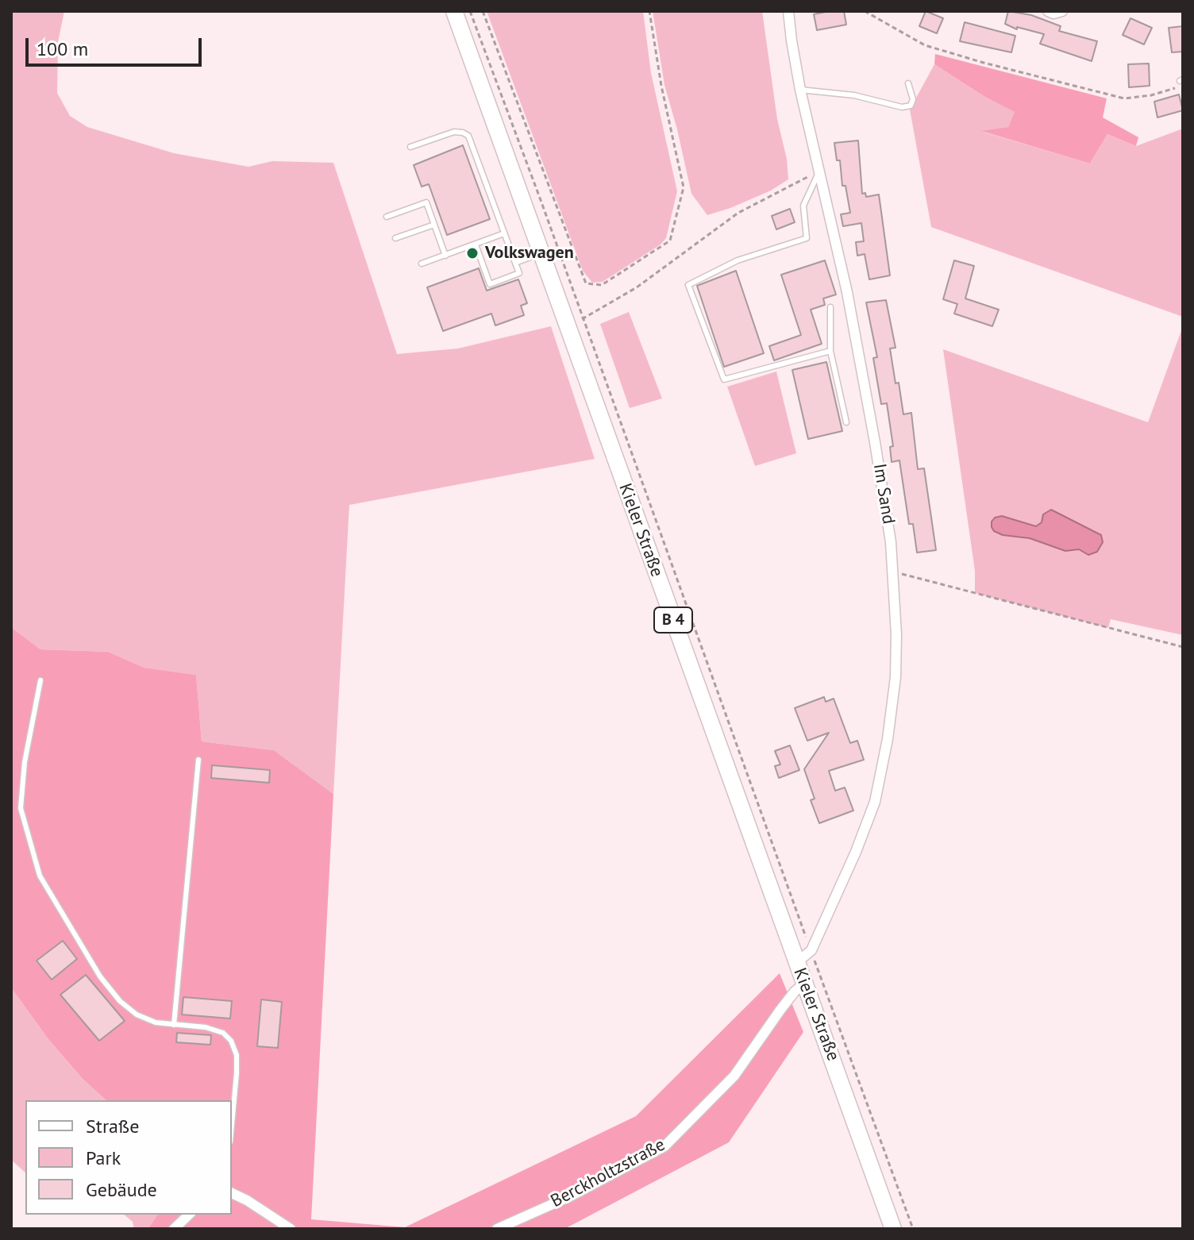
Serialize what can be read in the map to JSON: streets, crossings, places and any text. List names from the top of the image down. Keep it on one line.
{"streets":{"main road":["Kieler Straße","B 4"],"street":["Im Sand","Berckholtzstraße"]},"crossings":[["Im Sand","Kieler Straße"],["Kieler Straße","Berckholtzstraße"]],"places":["Volkswagen"],"legend":["Straße","Park","Gebäude"],"scale_bar":"100 m"}
